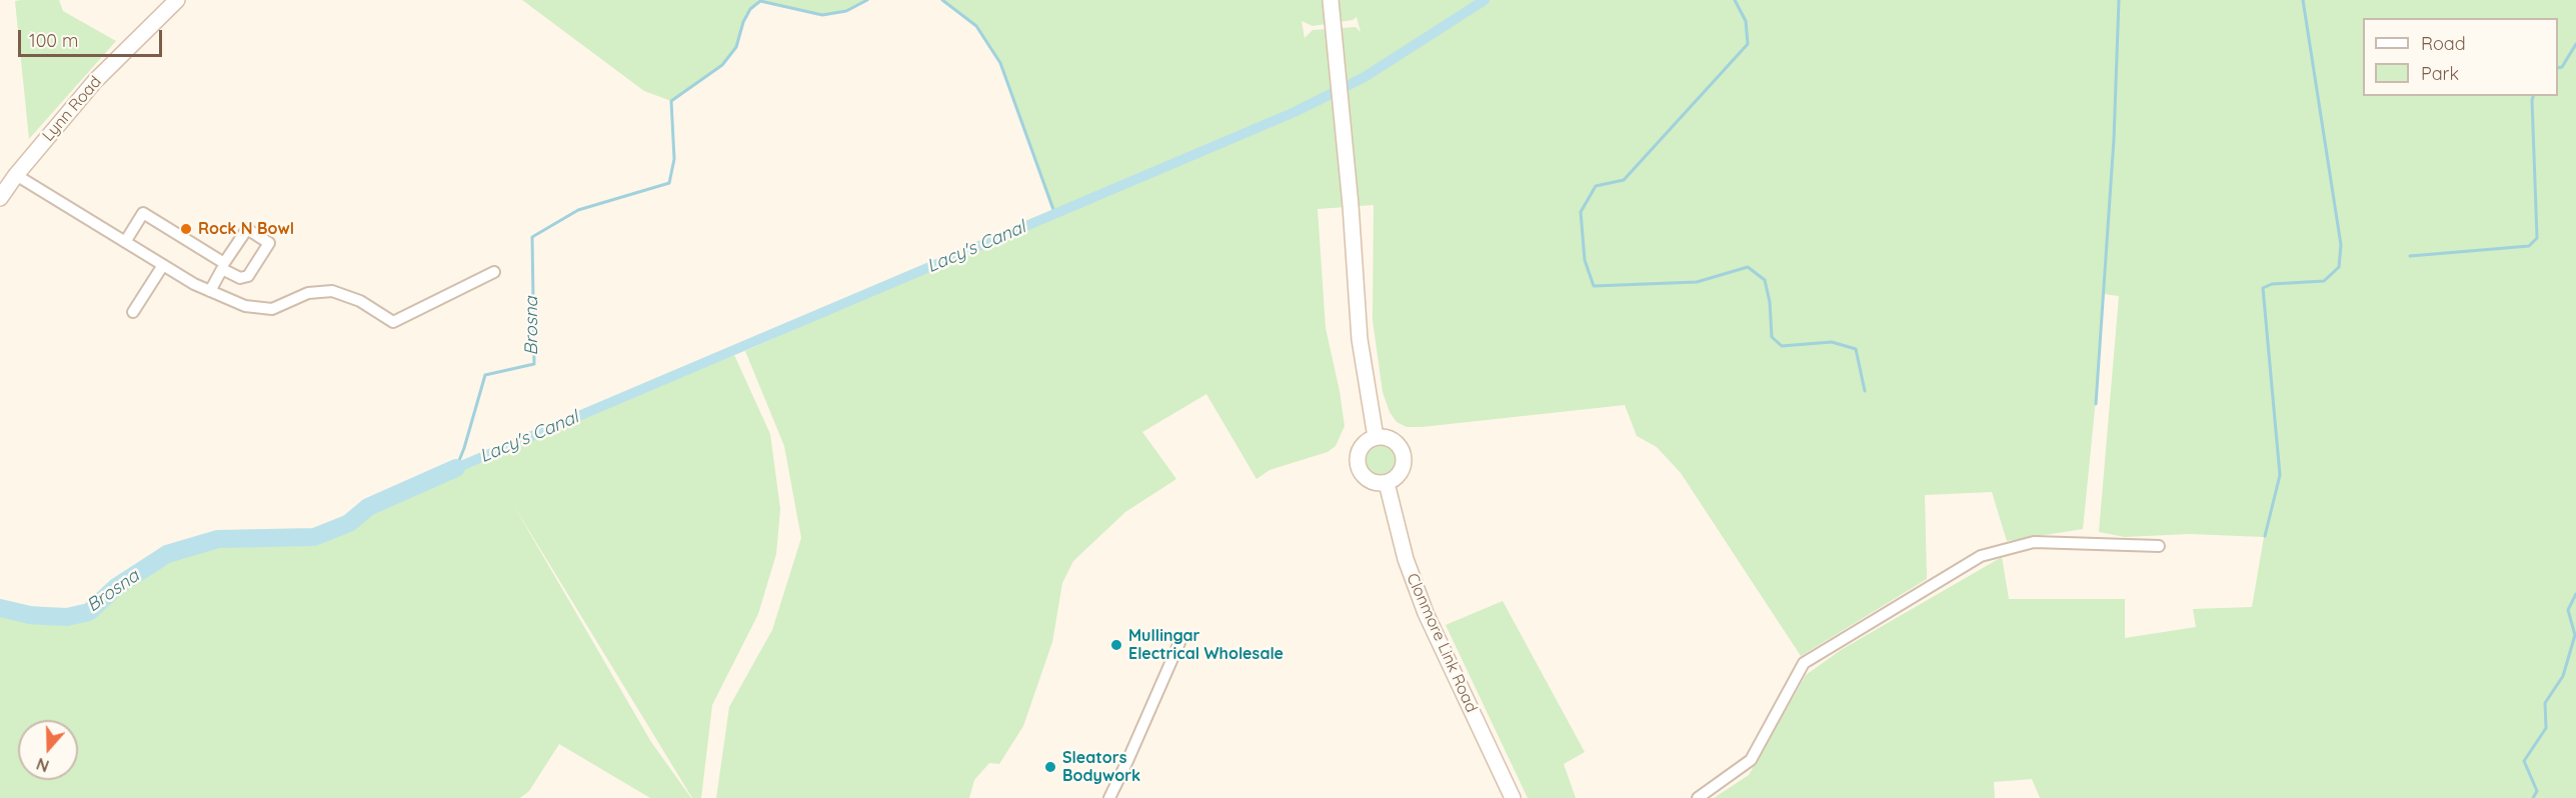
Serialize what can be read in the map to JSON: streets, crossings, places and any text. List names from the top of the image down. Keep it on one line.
{"streets":{"main road":["Lynn Road","Clonmore Link Road"]},"water":["Lacy's Canal","Brosna"],"places":["Rock N Bowl","Mullingar Electrical Wholesale","Sleators Bodywork"],"legend":["Road","Park"],"scale_bar":"100 m","north":"bottom"}
